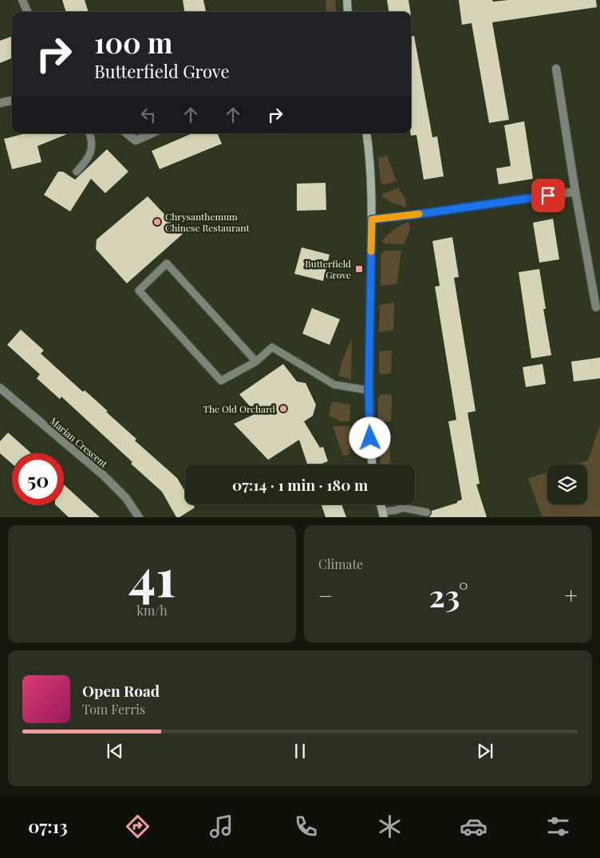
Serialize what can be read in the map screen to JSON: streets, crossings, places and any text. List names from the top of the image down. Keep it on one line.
{"streets":{"street":["Marian Crescent"]},"places":{"other":["Chrysanthemum Chinese Restaurant","The Old Orchard"],"transit":["Butterfield Grove"]},"page":{"turn":["100 m","Butterfield Grove"],"limit":"50","trip":"07:14 · 1 min · 180 m","tile":[["41","km/h"],"Climate"],"heat":["−","23°","+"],"song":["Open Road","Tom Ferris"],"tabs":"07:13"}}
